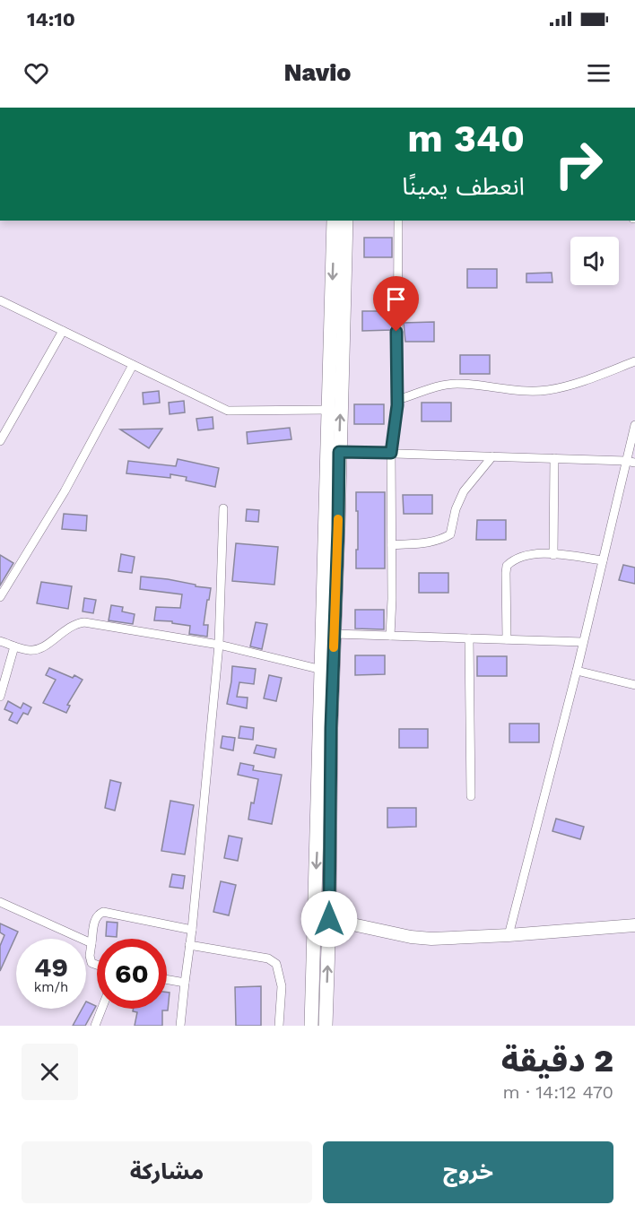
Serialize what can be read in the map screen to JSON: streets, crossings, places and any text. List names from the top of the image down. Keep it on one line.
{"page":{"status":"14:10","header":"Navio","turn":["340 m","انعطف يمينًا"],"speed":"49 km/h","limit":"60","heading":["2 دقيقة","470 m · 14:12"],"buttons":["خروج","مشاركة"]}}
